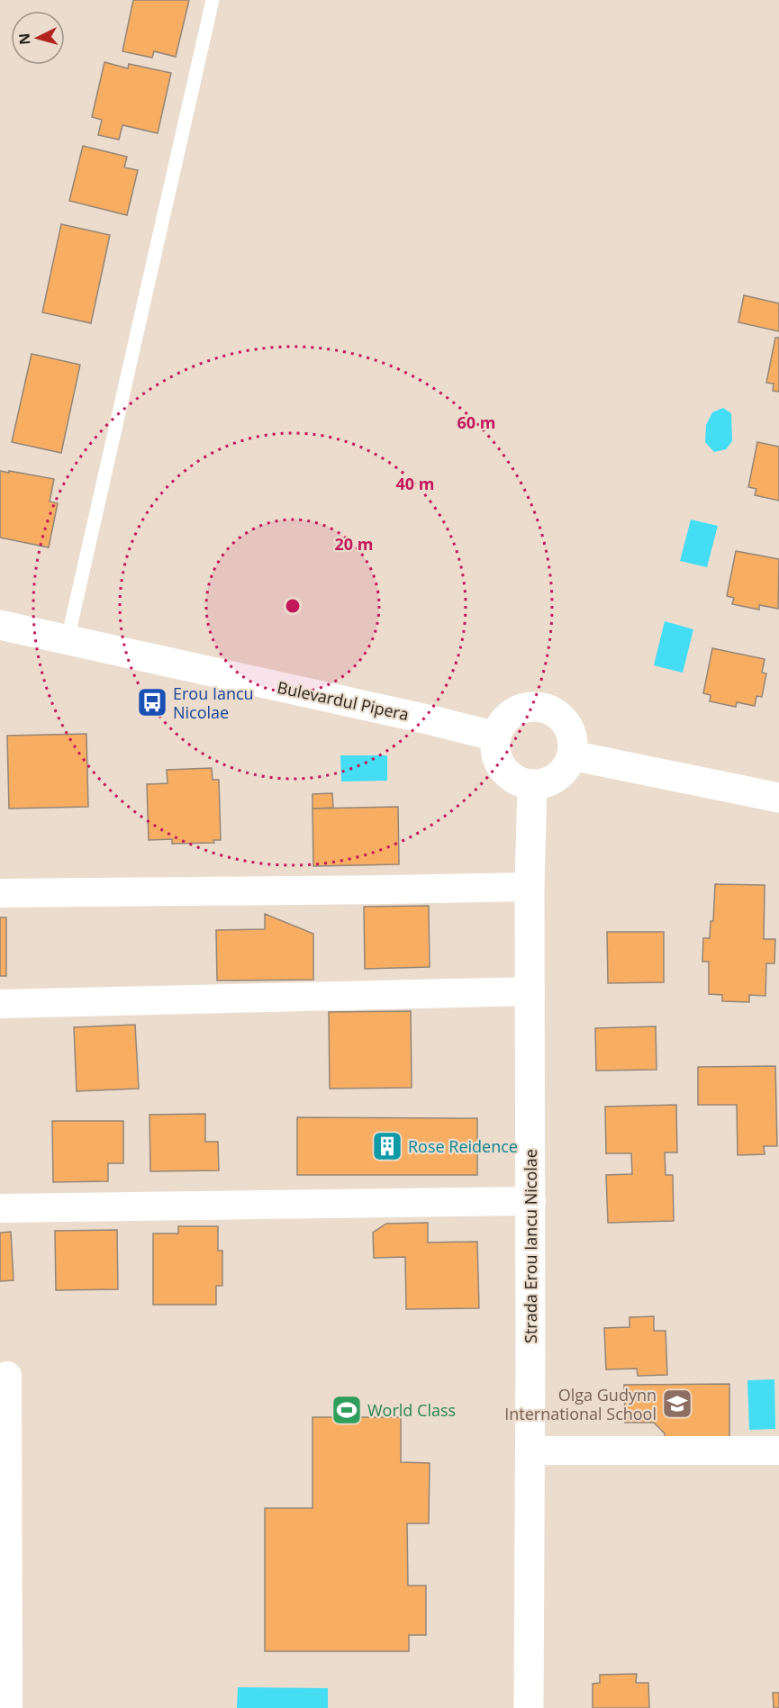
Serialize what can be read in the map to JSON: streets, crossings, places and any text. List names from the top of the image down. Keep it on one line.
{"streets":{"main road":["Bulevardul Pipera","Strada Erou Iancu Nicolae"]},"crossings":[["Bulevardul Pipera","Strada Erou Iancu Nicolae"]],"places":{"bus stop":["Erou Iancu Nicolae"],"building":["Rose Reidence"],"school or university":["Olga Gudynn International School"],"sports":["World Class"]},"north":"left","rings":["60 m","40 m","20 m"]}
